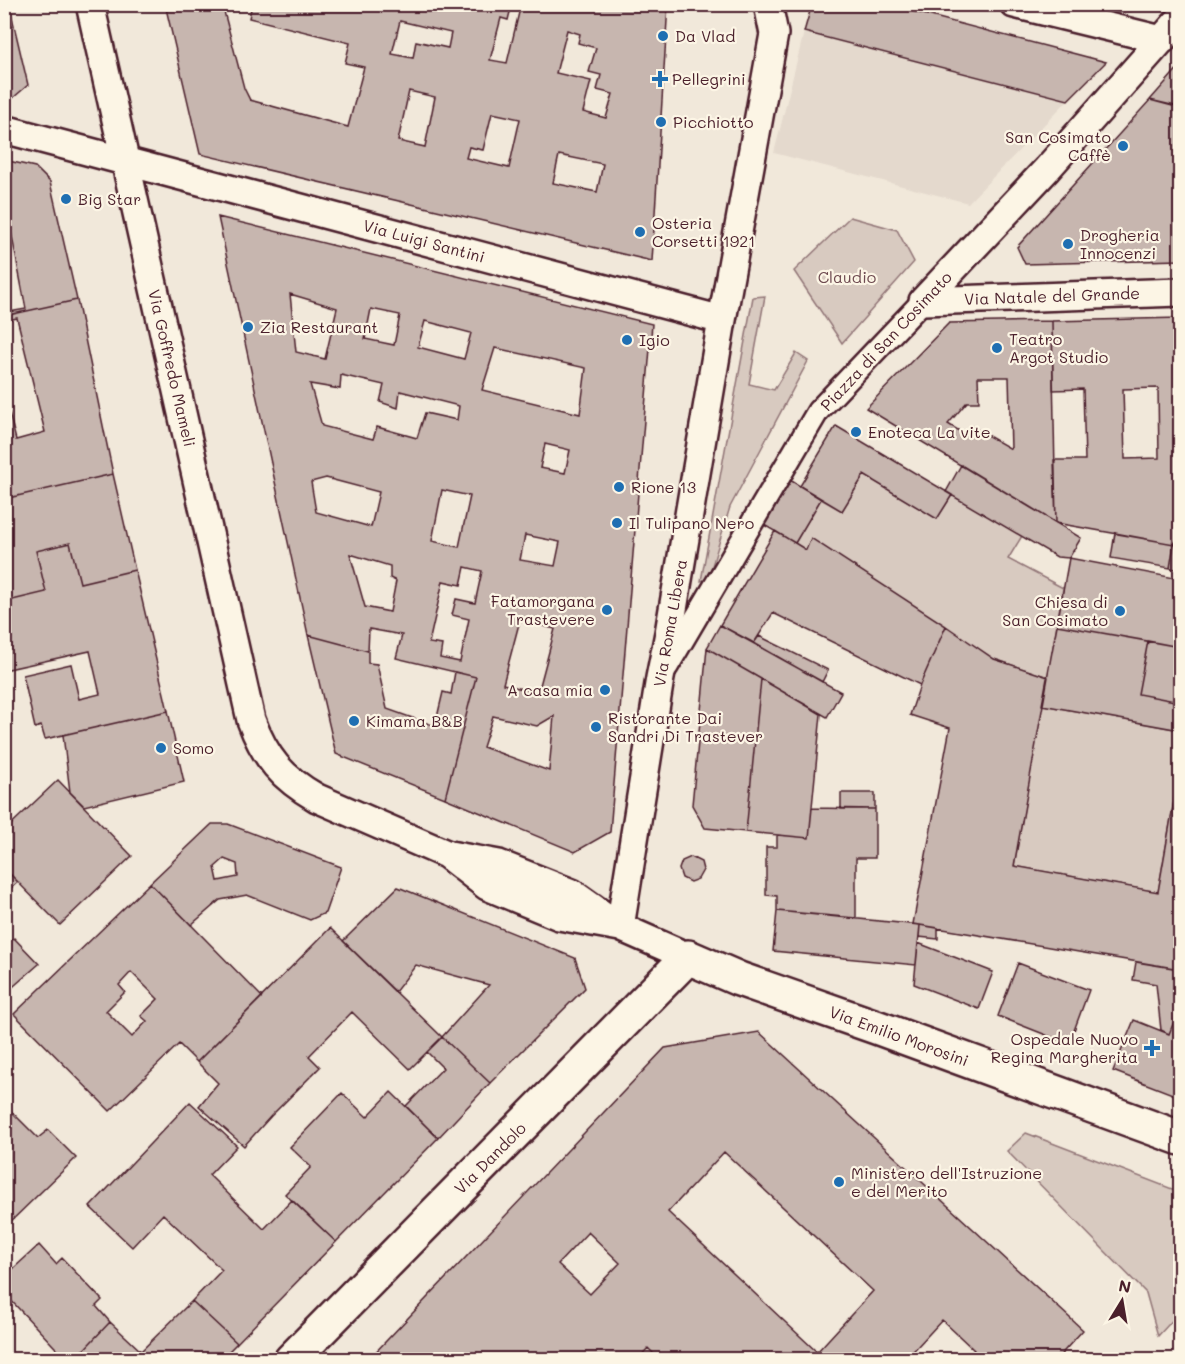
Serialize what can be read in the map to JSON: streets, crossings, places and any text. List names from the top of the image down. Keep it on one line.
{"streets":{"street":["Via Luigi Santini","Via Natale del Grande","Piazza di San Cosimato","Via Goffredo Mameli","Via Roma Libera","Via Emilio Morosini","Via Dandolo"]},"crossings":[["Via Luigi Santini","Via Goffredo Mameli"],["Via Luigi Santini","Via Roma Libera"],["Via Natale del Grande","Piazza di San Cosimato"],["Piazza di San Cosimato","Via Roma Libera"],["Via Goffredo Mameli","Via Emilio Morosini"],["Via Roma Libera","Via Emilio Morosini"],["Via Emilio Morosini","Via Dandolo"]],"parks":["Claudio"],"places":{"other":["Da Vlad","Picchiotto","San Cosimato Caffè","Big Star","Osteria Corsetti 1921","Drogheria Innocenzi","Zia Restaurant","Igio","Teatro Argot Studio","Enoteca La vite","Rione 13","Il Tulipano Nero","Fatamorgana Trastevere","Chiesa di San Cosimato","A casa mia","Kimama B&B","Ristorante Dai Sandri Di Trastever","Somo","Ministero dell'Istruzione e del Merito"],"health":["Pellegrini","Ospedale Nuovo Regina Margherita"]},"north":"top"}
